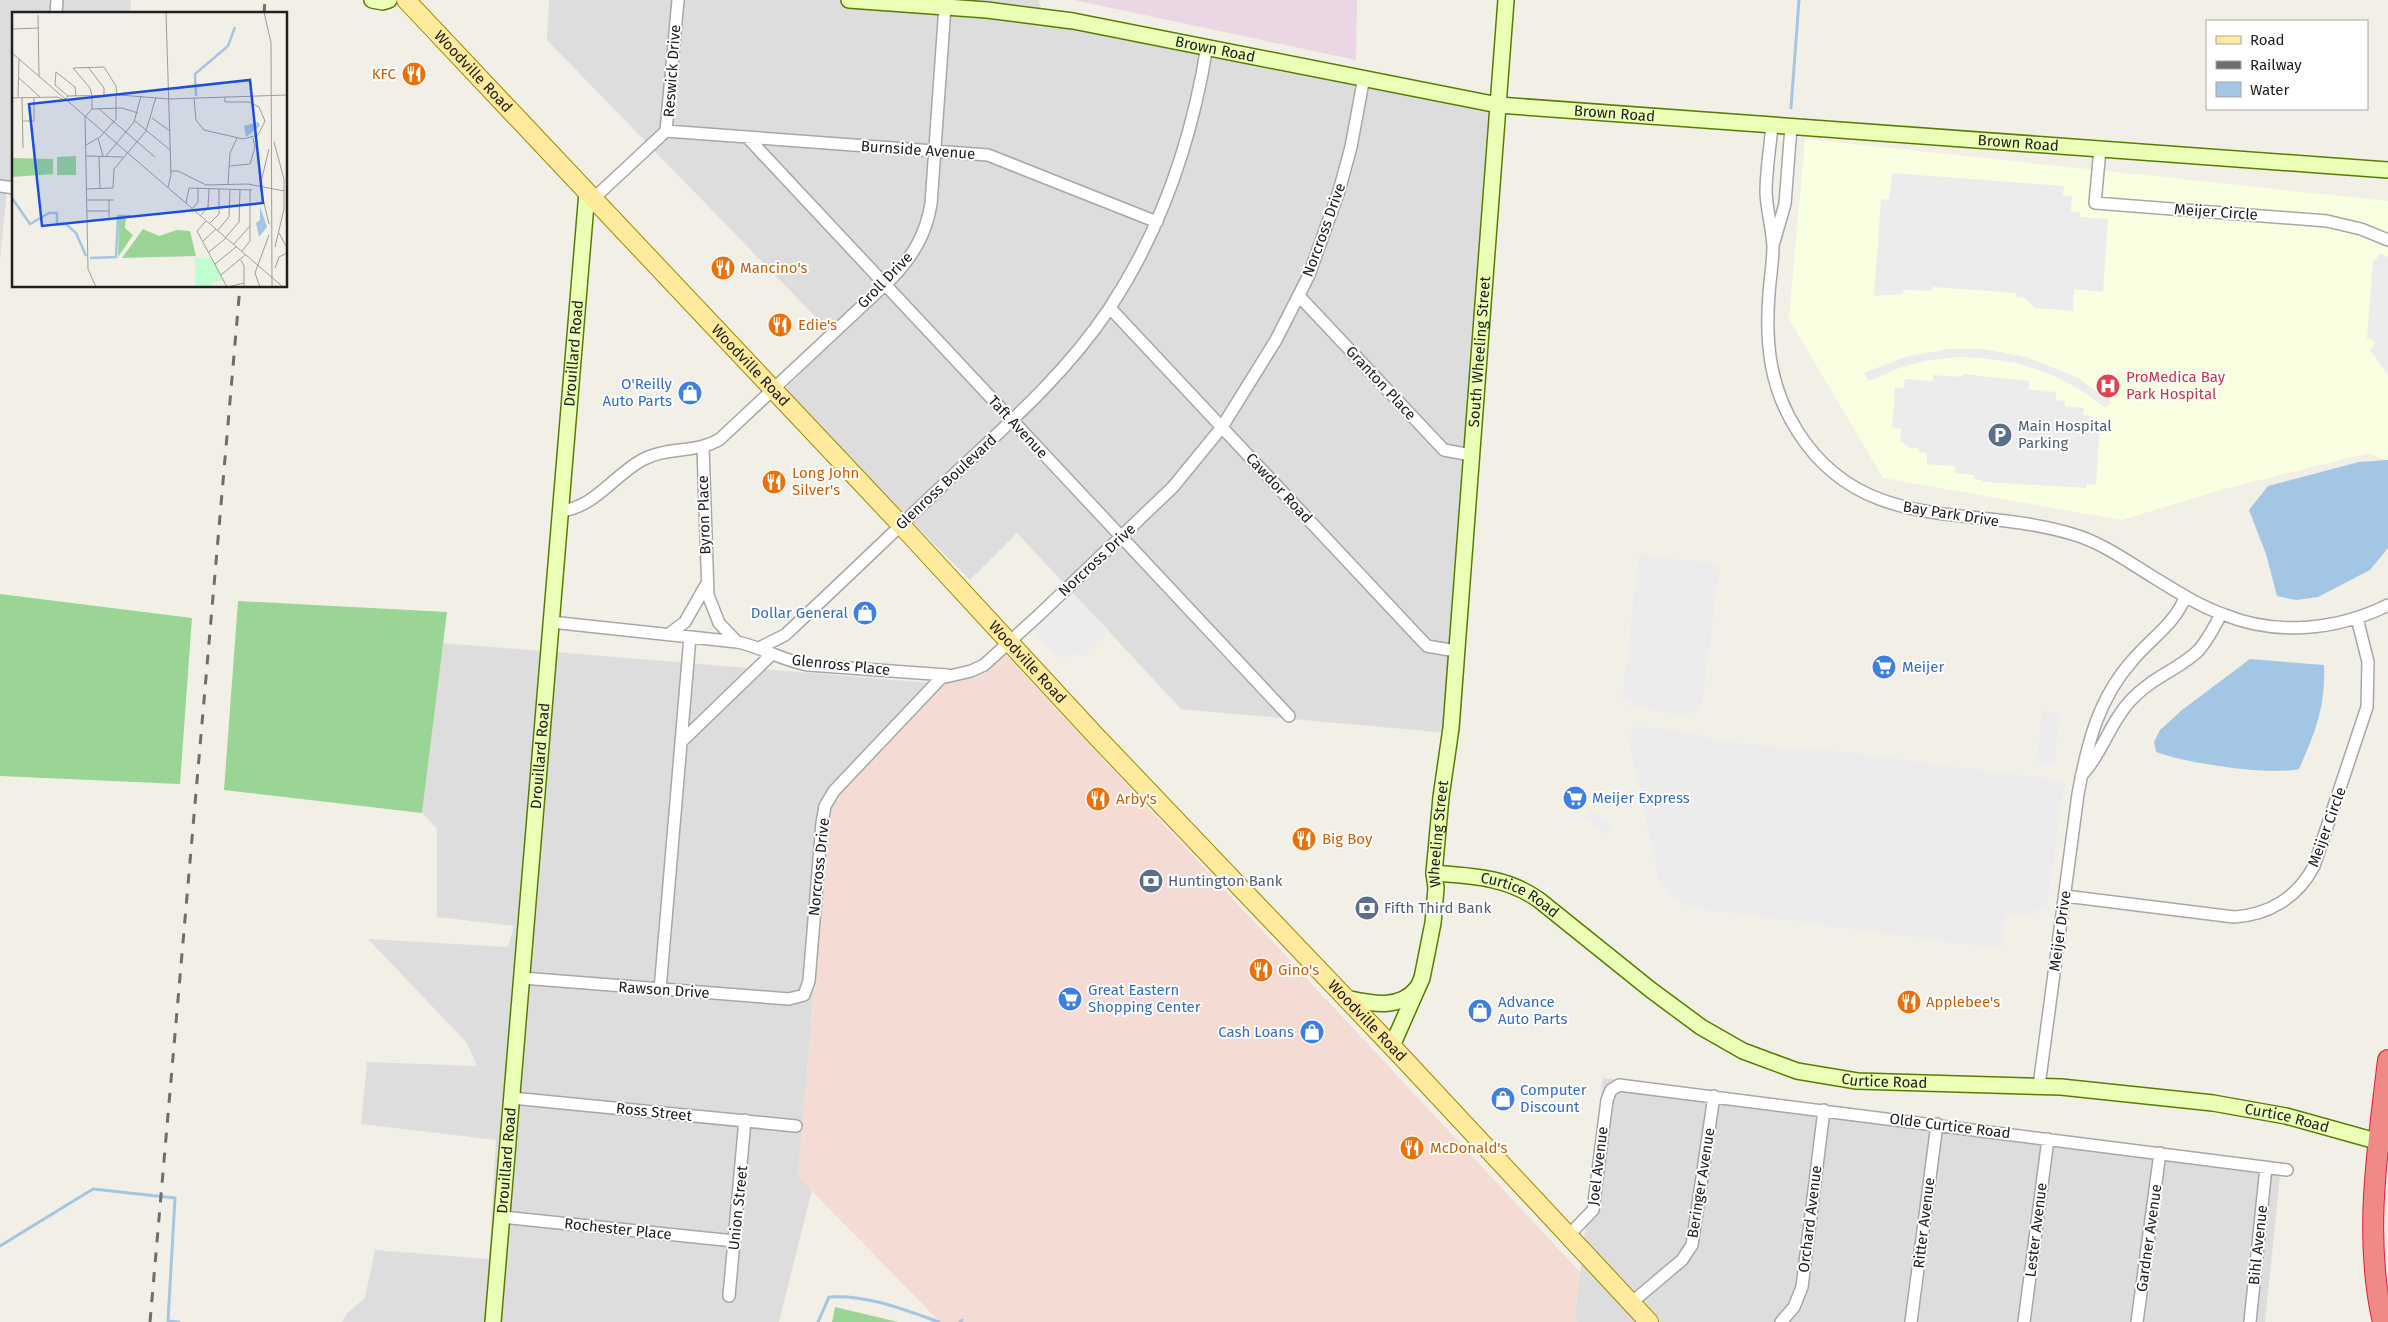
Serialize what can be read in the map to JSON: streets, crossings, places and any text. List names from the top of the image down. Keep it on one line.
{"streets":{"main road":["Woodville Road"],"street":["Brown Road","Reswick Drive","Burnside Avenue","Meijer Circle","Norcross Drive","Groll Drive","Drouillard Road","South Wheeling Street","Granton Place","Taft Avenue","Glenross Boulevard","Cawdor Road","Bay Park Drive","Byron Place","Glenross Place","Wheeling Street","Curtice Road","Meijer Drive","Rawson Drive","Ross Street","Olde Curtice Road","Joel Avenue","Beringer Avenue","Union Street","Orchard Avenue","Ritter Avenue","Rochester Place","Lester Avenue","Gardner Avenue","Bihl Avenue"]},"crossings":[["Brown Road","Meijer Circle"],["Brown Road","Norcross Drive"],["Brown Road","Groll Drive"],["Brown Road","South Wheeling Street"],["Brown Road","Glenross Boulevard"],["Brown Road","Bay Park Drive"],["Woodville Road","Reswick Drive"],["Woodville Road","Norcross Drive"],["Woodville Road","Groll Drive"],["Woodville Road","Drouillard Road"],["Woodville Road","Glenross Boulevard"],["Woodville Road","Wheeling Street"],["Woodville Road","Joel Avenue"],["Woodville Road","Beringer Avenue"],["Reswick Drive","Burnside Avenue"],["Reswick Drive","Drouillard Road"],["Burnside Avenue","Groll Drive"],["Burnside Avenue","Taft Avenue"],["Burnside Avenue","Glenross Boulevard"],["Meijer Circle","Bay Park Drive"],["Meijer Circle","Meijer Drive"],["Norcross Drive","Granton Place"],["Norcross Drive","Taft Avenue"],["Norcross Drive","Cawdor Road"],["Norcross Drive","Glenross Place"],["Norcross Drive","Rawson Drive"],["Groll Drive","Drouillard Road"],["Groll Drive","Taft Avenue"],["Groll Drive","Byron Place"],["Drouillard Road","Rawson Drive"],["Drouillard Road","Ross Street"],["Drouillard Road","Rochester Place"],["South Wheeling Street","Granton Place"],["South Wheeling Street","Cawdor Road"],["South Wheeling Street","Wheeling Street"],["Taft Avenue","Glenross Boulevard"],["Glenross Boulevard","Cawdor Road"],["Bay Park Drive","Meijer Drive"],["Wheeling Street","Curtice Road"],["Curtice Road","Meijer Drive"],["Ross Street","Union Street"],["Olde Curtice Road","Joel Avenue"],["Olde Curtice Road","Beringer Avenue"],["Olde Curtice Road","Orchard Avenue"],["Olde Curtice Road","Ritter Avenue"],["Olde Curtice Road","Lester Avenue"],["Olde Curtice Road","Gardner Avenue"],["Olde Curtice Road","Bihl Avenue"],["Union Street","Rochester Place"]],"places":{"restaurant":["KFC","Mancino's","Edie's","Long John Silver's","Arby's","Big Boy","Gino's","Applebee's","McDonald's"],"hospital":["ProMedica Bay Park Hospital"],"shop":["O'Reilly Auto Parts","Dollar General","Advance Auto Parts","Cash Loans","Computer Discount"],"parking":["Main Hospital Parking"],"supermarket":["Meijer","Meijer Express","Great Eastern Shopping Center"],"bank":["Huntington Bank","Fifth Third Bank"]},"legend":["Road","Railway","Water"]}
